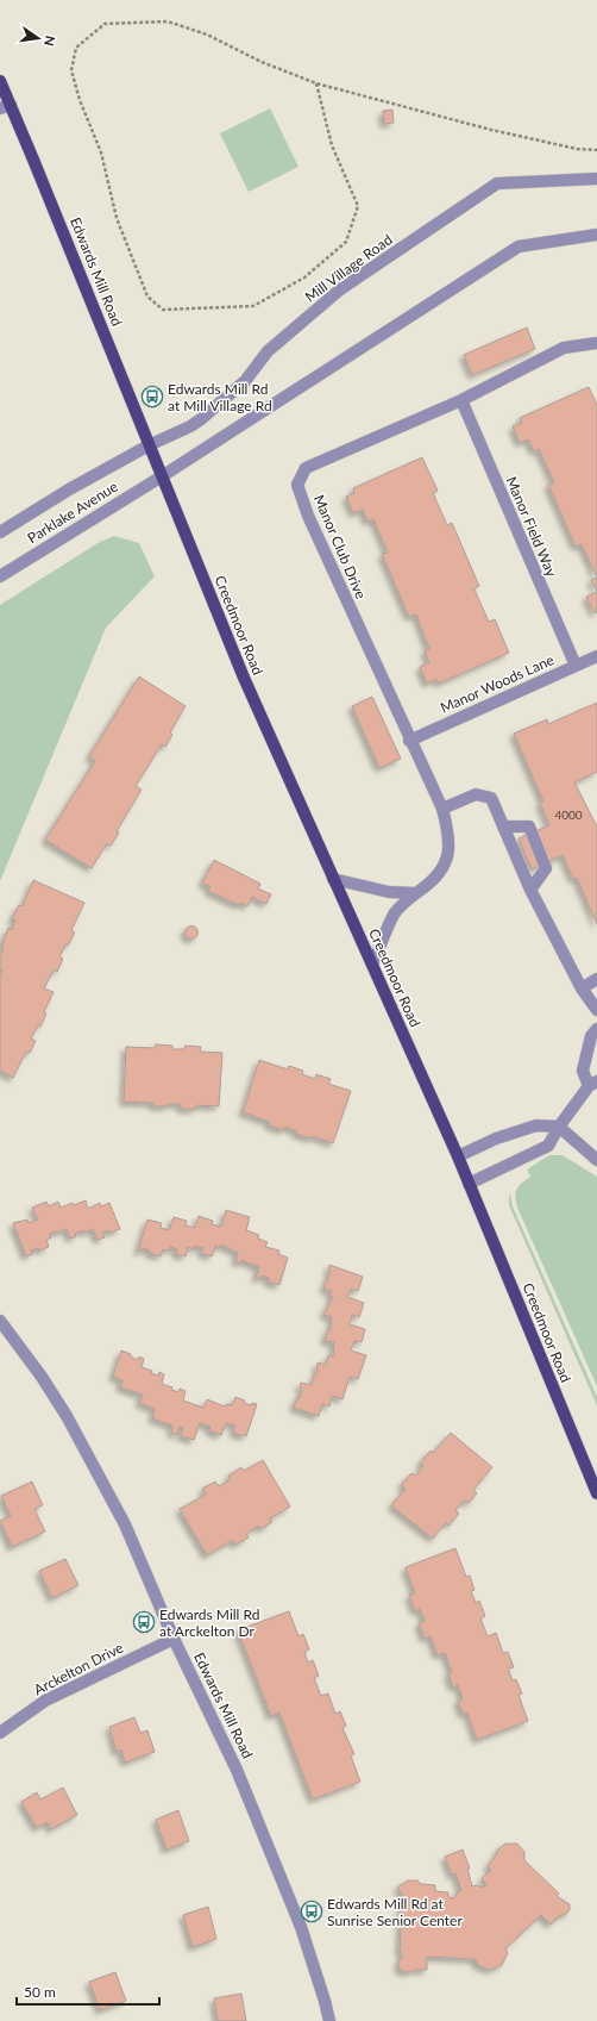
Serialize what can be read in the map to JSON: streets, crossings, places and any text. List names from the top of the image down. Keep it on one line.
{"streets":{"main road":["Edwards Mill Road","Creedmoor Road"],"street":["Mill Village Road","Parklake Avenue","Manor Field Way","Manor Club Drive","Manor Woods Lane","Arckelton Drive"]},"crossings":[["Mill Village Road","Edwards Mill Road"],["Mill Village Road","Parklake Avenue"],["Edwards Mill Road","Parklake Avenue"],["Edwards Mill Road","Creedmoor Road"],["Edwards Mill Road","Arckelton Drive"],["Parklake Avenue","Creedmoor Road"],["Manor Field Way","Manor Club Drive"],["Manor Field Way","Manor Woods Lane"],["Manor Club Drive","Creedmoor Road"],["Manor Club Drive","Manor Woods Lane"]],"places":{"bus stop":["Edwards Mill Rd at Mill Village Rd","Edwards Mill Rd at Arckelton Dr","Edwards Mill Rd at Sunrise Senior Center"]},"house_numbers":["4000"],"scale_bar":"50 m","north":"right"}
